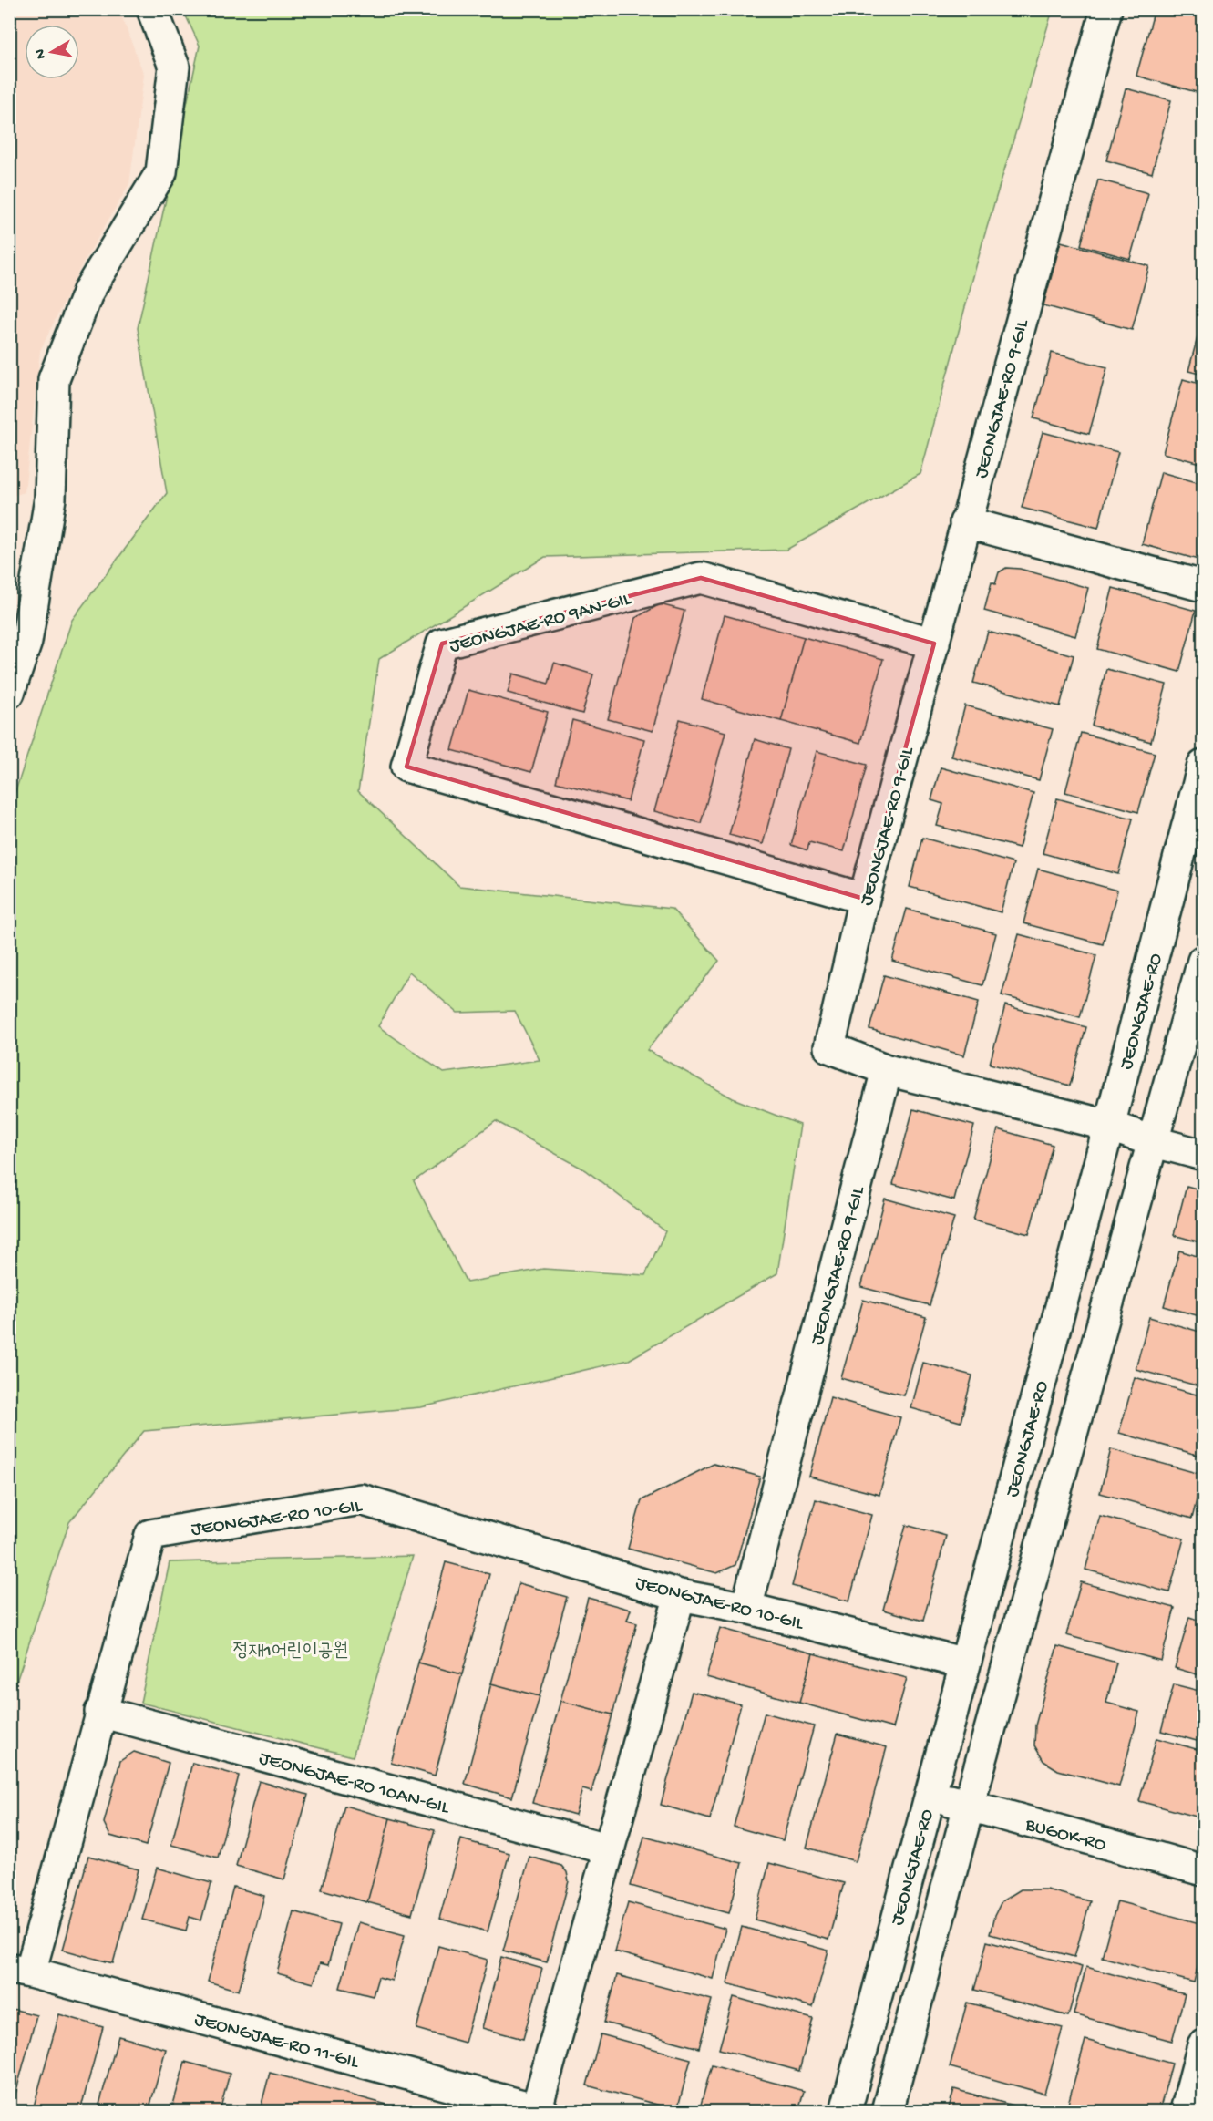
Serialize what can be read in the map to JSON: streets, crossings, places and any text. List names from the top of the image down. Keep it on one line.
{"streets":{"street":["JEONGJAE-RO 9-GIL","JEONGJAE-RO 9AN-GIL","JEONGJAE-RO","JEONGJAE-RO 10-GIL","JEONGJAE-RO 10AN-GIL","BUGOK-RO","JEONGJAE-RO 11-GIL"]},"crossings":[["JEONGJAE-RO 9-GIL","JEONGJAE-RO 9AN-GIL"],["JEONGJAE-RO 9-GIL","JEONGJAE-RO 10-GIL"],["JEONGJAE-RO","JEONGJAE-RO 10-GIL"],["JEONGJAE-RO","BUGOK-RO"],["JEONGJAE-RO 10-GIL","JEONGJAE-RO 10AN-GIL"],["JEONGJAE-RO 10-GIL","JEONGJAE-RO 11-GIL"]],"parks":["정재1어린이공원"],"north":"left"}
